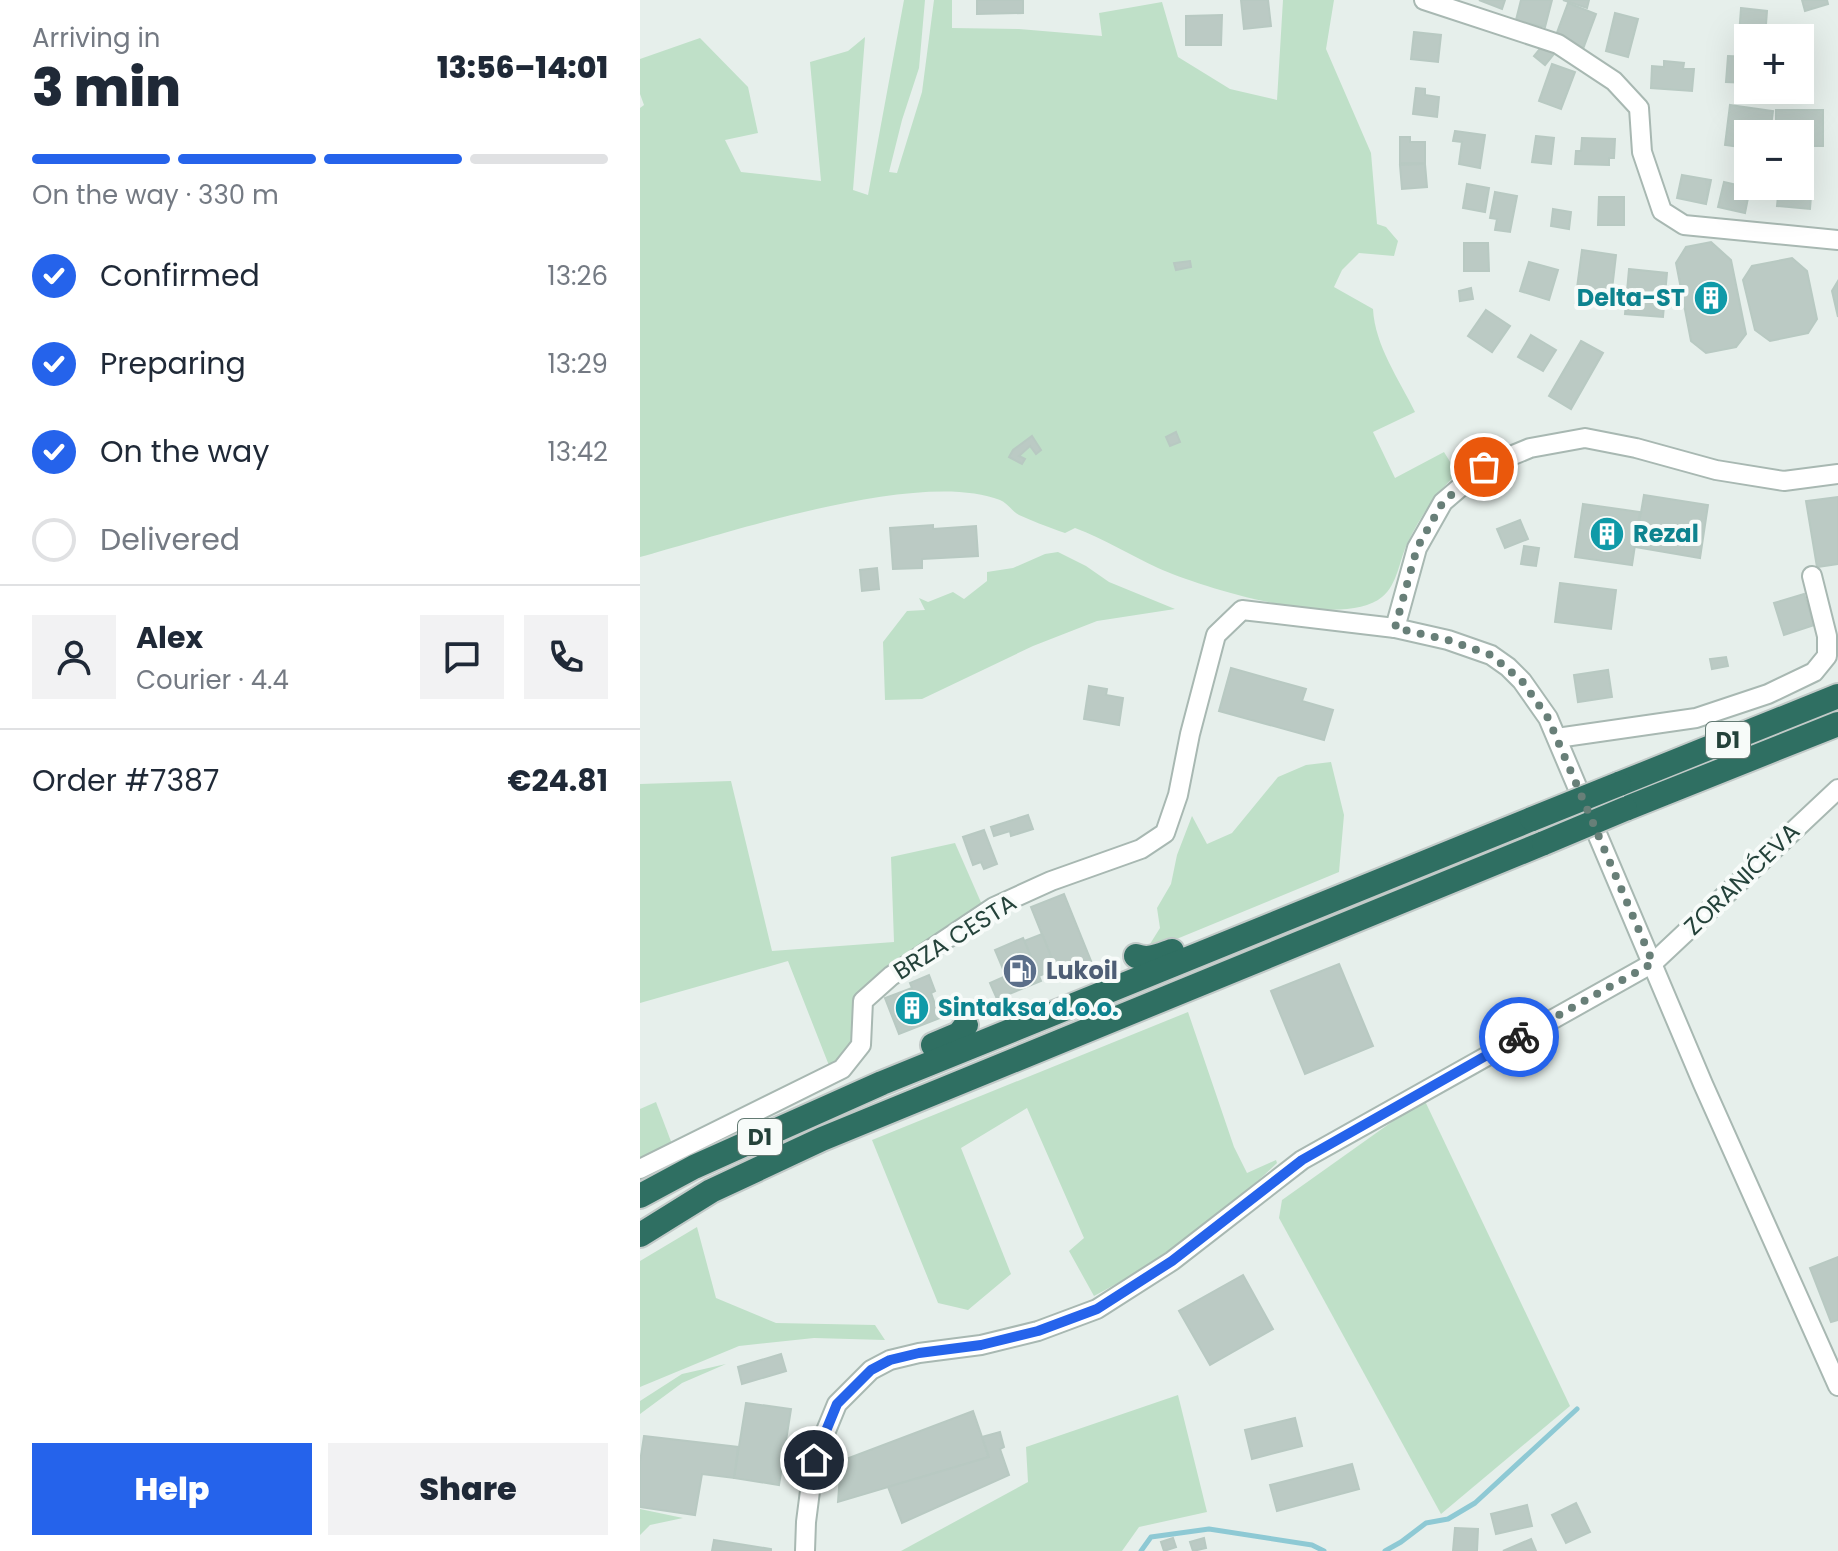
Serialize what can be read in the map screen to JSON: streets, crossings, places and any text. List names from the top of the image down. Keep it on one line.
{"streets":{"highway":["D1"],"street":["ZORANIĆEVA","BRZA CESTA"]},"places":{"building":["Delta-ST","Rezal","Sintaksa d.o.o."],"fuel station":["Lukoil"]},"page":{"heading":["3 min","Arriving in","13:56–14:01"],"panel":["Alex","Courier · 4.4","Order #7387","€24.81"],"map_buttons":["+","−"],"bar":"On the way · 330 m","list":[["Confirmed","13:26"],["Preparing","13:29"],["On the way","13:42"],"Delivered"],"buttons":["Help","Share"]}}
